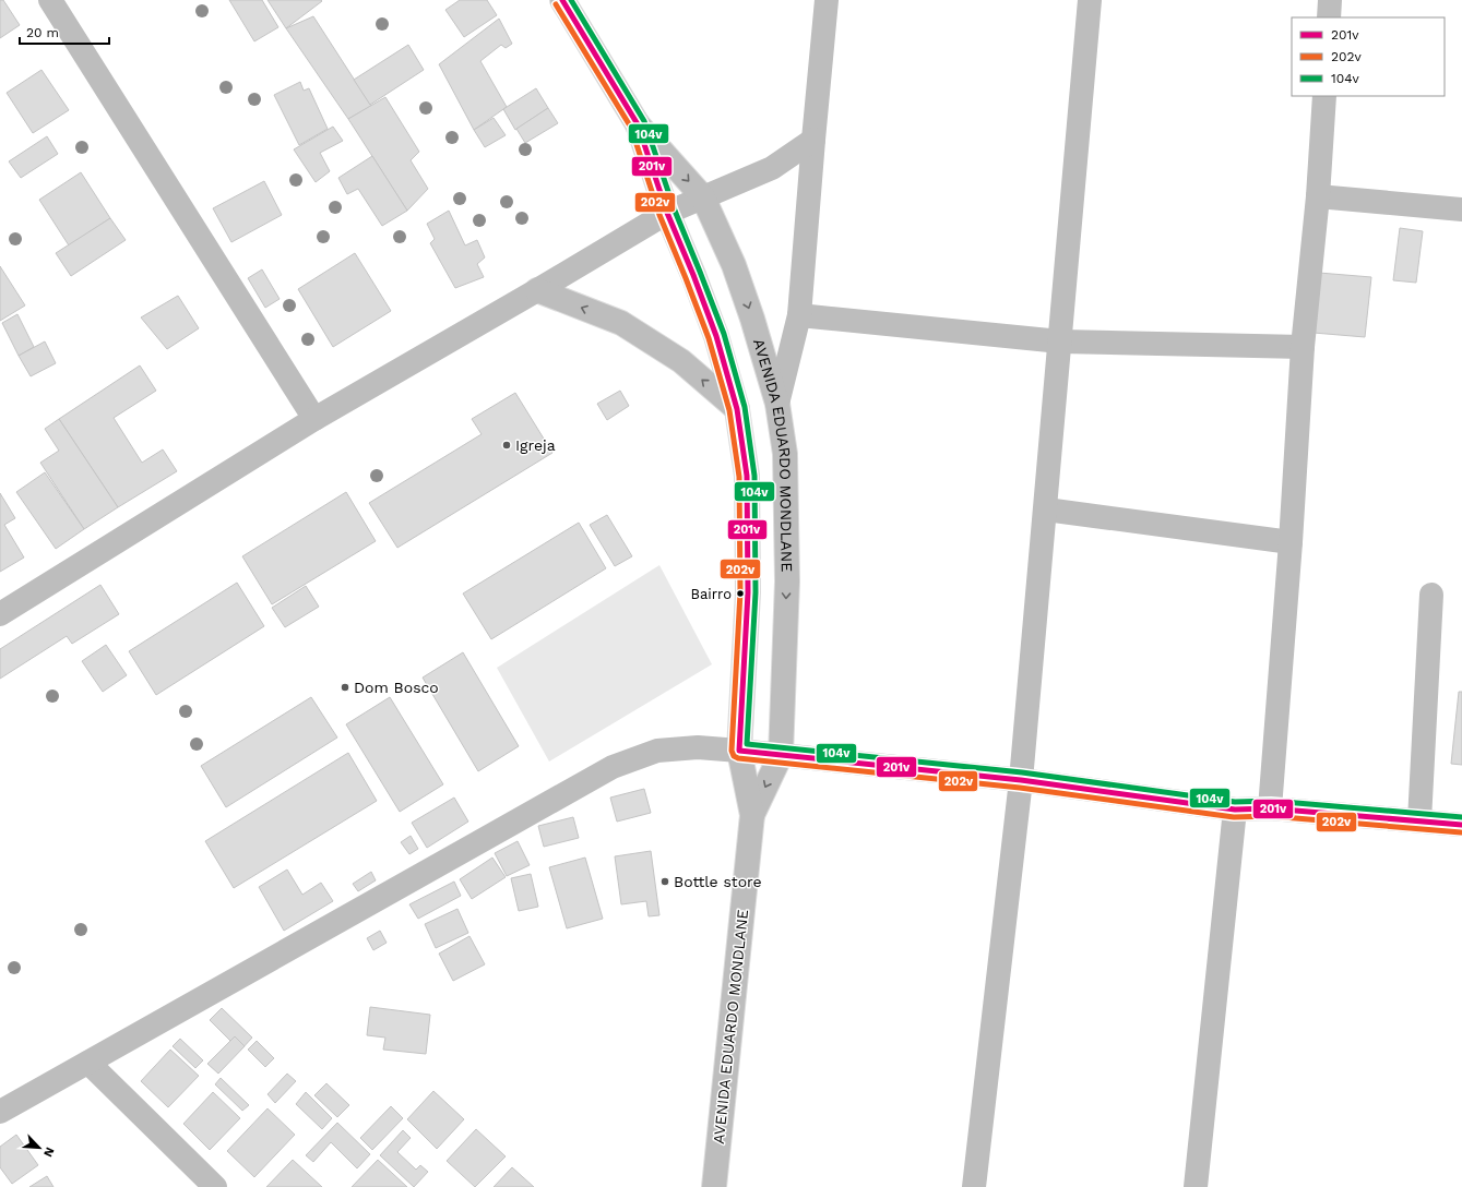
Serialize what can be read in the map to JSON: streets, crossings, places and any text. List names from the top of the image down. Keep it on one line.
{"streets":{"street":["AVENIDA EDUARDO MONDLANE"]},"places":["Igreja","Bairro","Dom Bosco","Bottle store"],"lines":["transit line 201v","transit line 104v","transit line 202v"],"legend":["201v","202v","104v"],"scale_bar":"20 m","north":"bottom right"}
